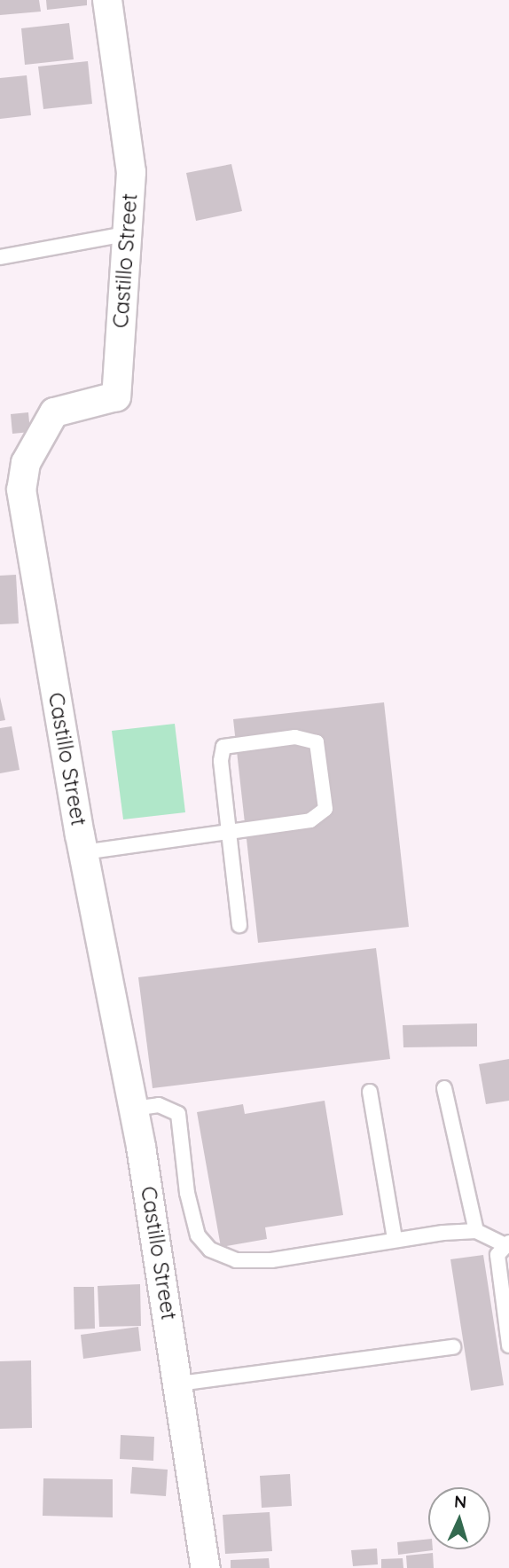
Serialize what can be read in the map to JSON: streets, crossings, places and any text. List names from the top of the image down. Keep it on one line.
{"streets":{"street":["Castillo Street"]},"north":"top"}
